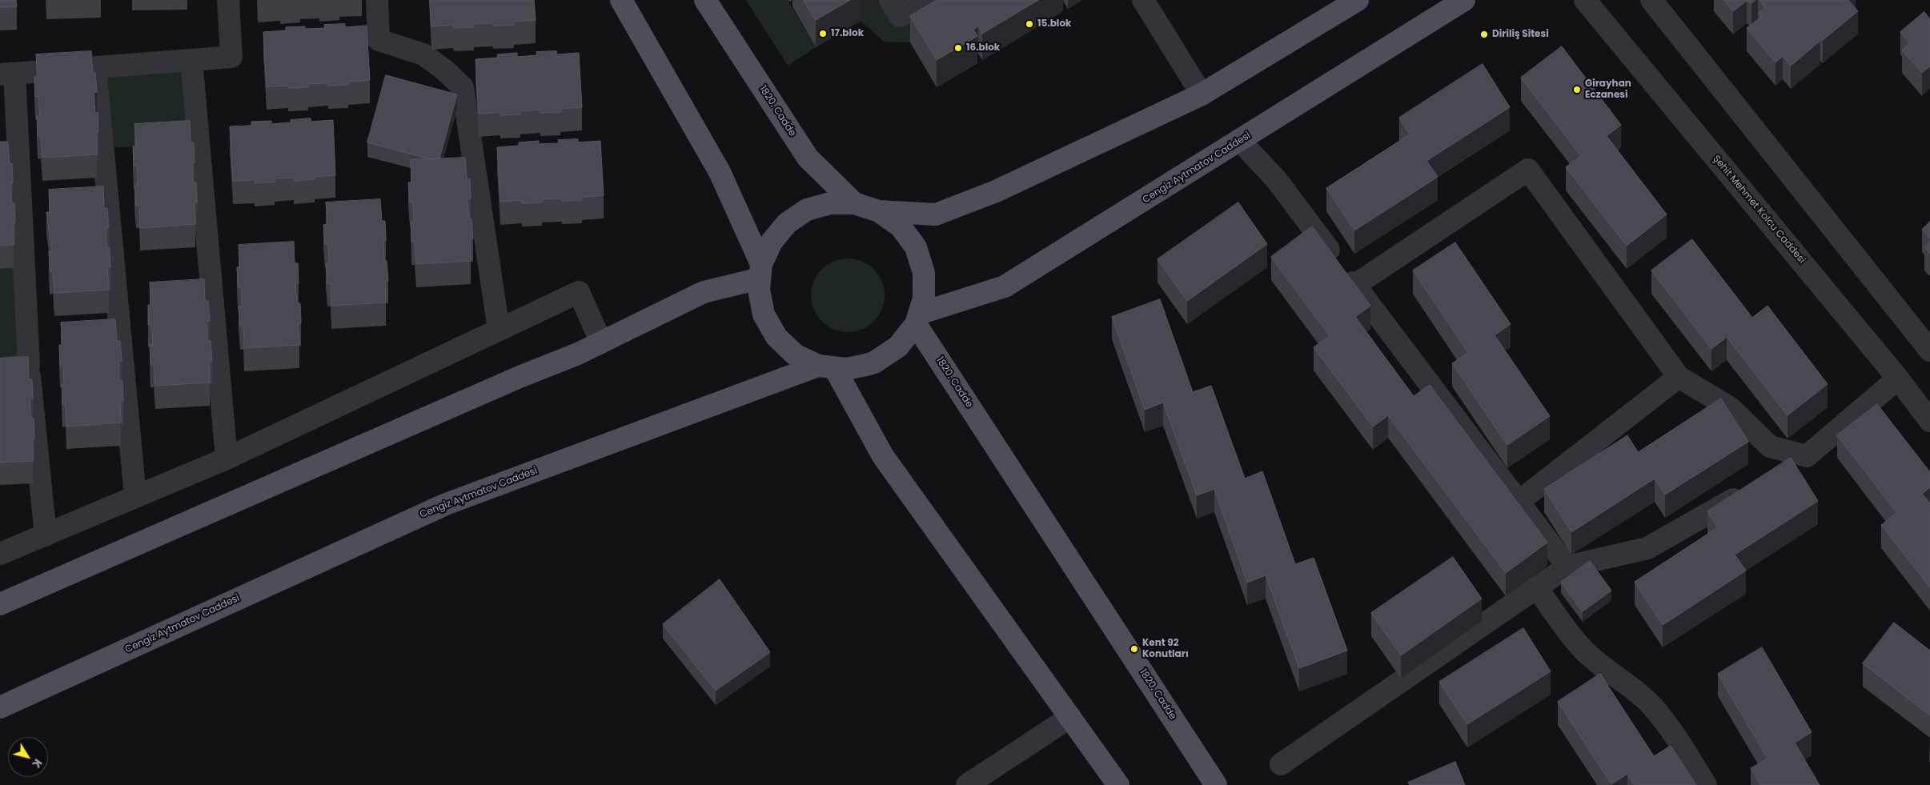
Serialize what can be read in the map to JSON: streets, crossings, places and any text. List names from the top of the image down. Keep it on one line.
{"streets":{"main road":["1820. Cadde","Cengiz Aytmatov Caddesi"],"street":["Şehit Mehmet Kolcu Caddesi"]},"crossings":[["1820. Cadde","Cengiz Aytmatov Caddesi"]],"places":["15.blok","17.blok","Diriliş Sitesi","16.blok","Girayhan Eczanesi","Kent 92 Konutları"],"north":"bottom right"}
